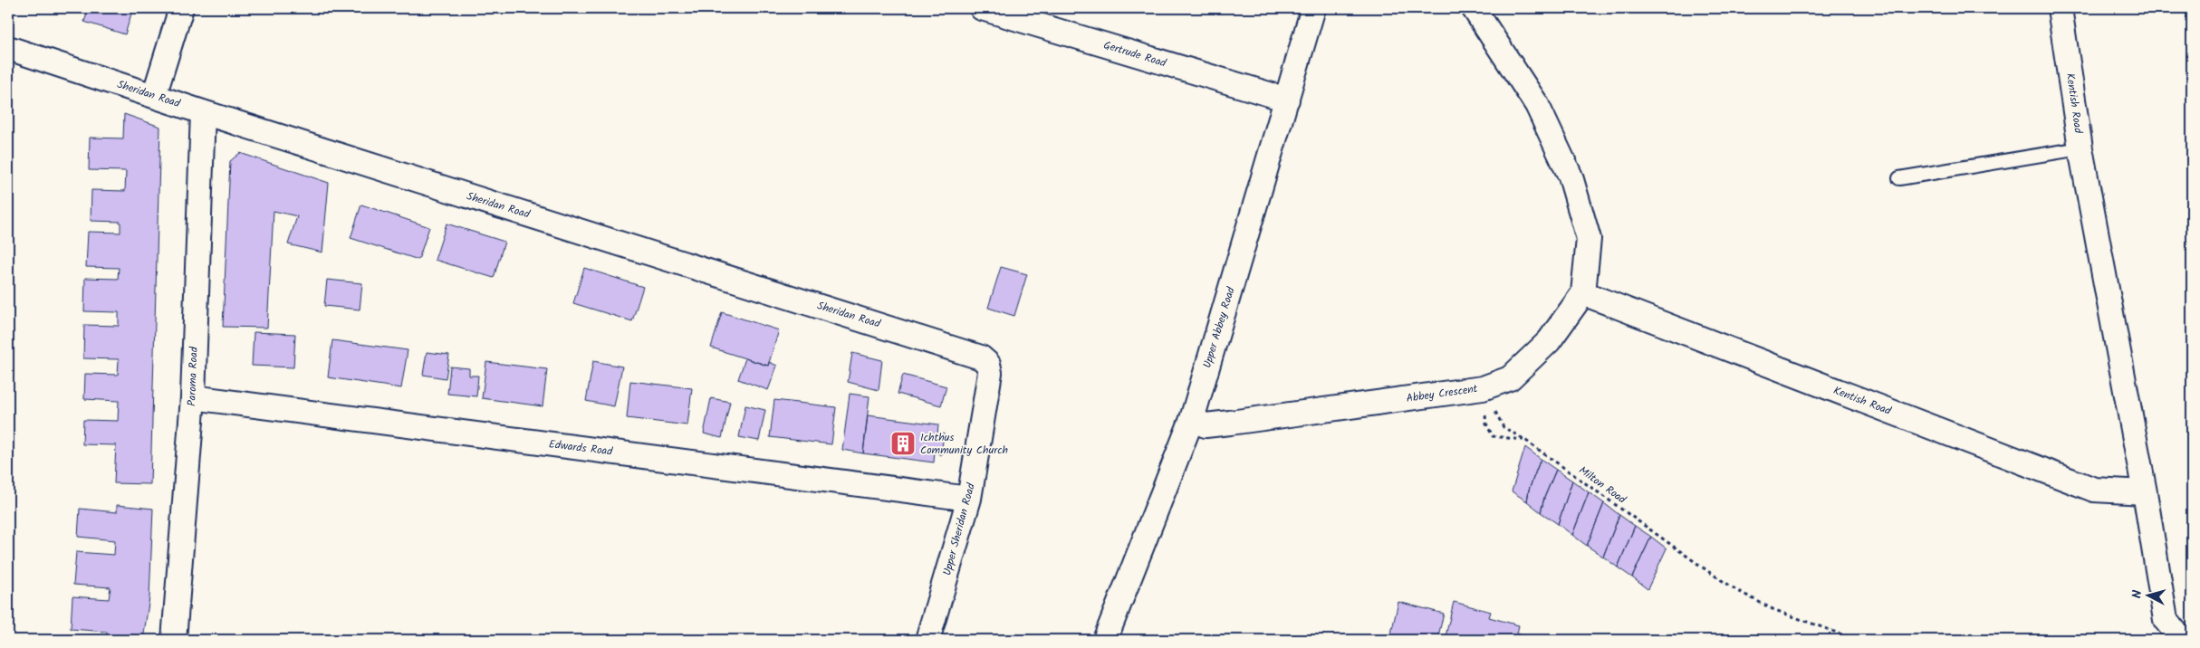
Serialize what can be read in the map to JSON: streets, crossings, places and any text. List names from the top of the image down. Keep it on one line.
{"streets":{"street":["Gertrude Road","Sheridan Road","Kentish Road","Upper Abbey Road","Paroma Road","Abbey Crescent","Edwards Road","Upper Sheridan Road"],"path":["Milton Road"]},"crossings":[["Gertrude Road","Upper Abbey Road"],["Sheridan Road","Paroma Road"],["Sheridan Road","Upper Sheridan Road"],["Kentish Road","Abbey Crescent"],["Upper Abbey Road","Abbey Crescent"],["Paroma Road","Edwards Road"],["Edwards Road","Upper Sheridan Road"]],"places":{"building":["Ichthus Community Church"]},"north":"left"}
